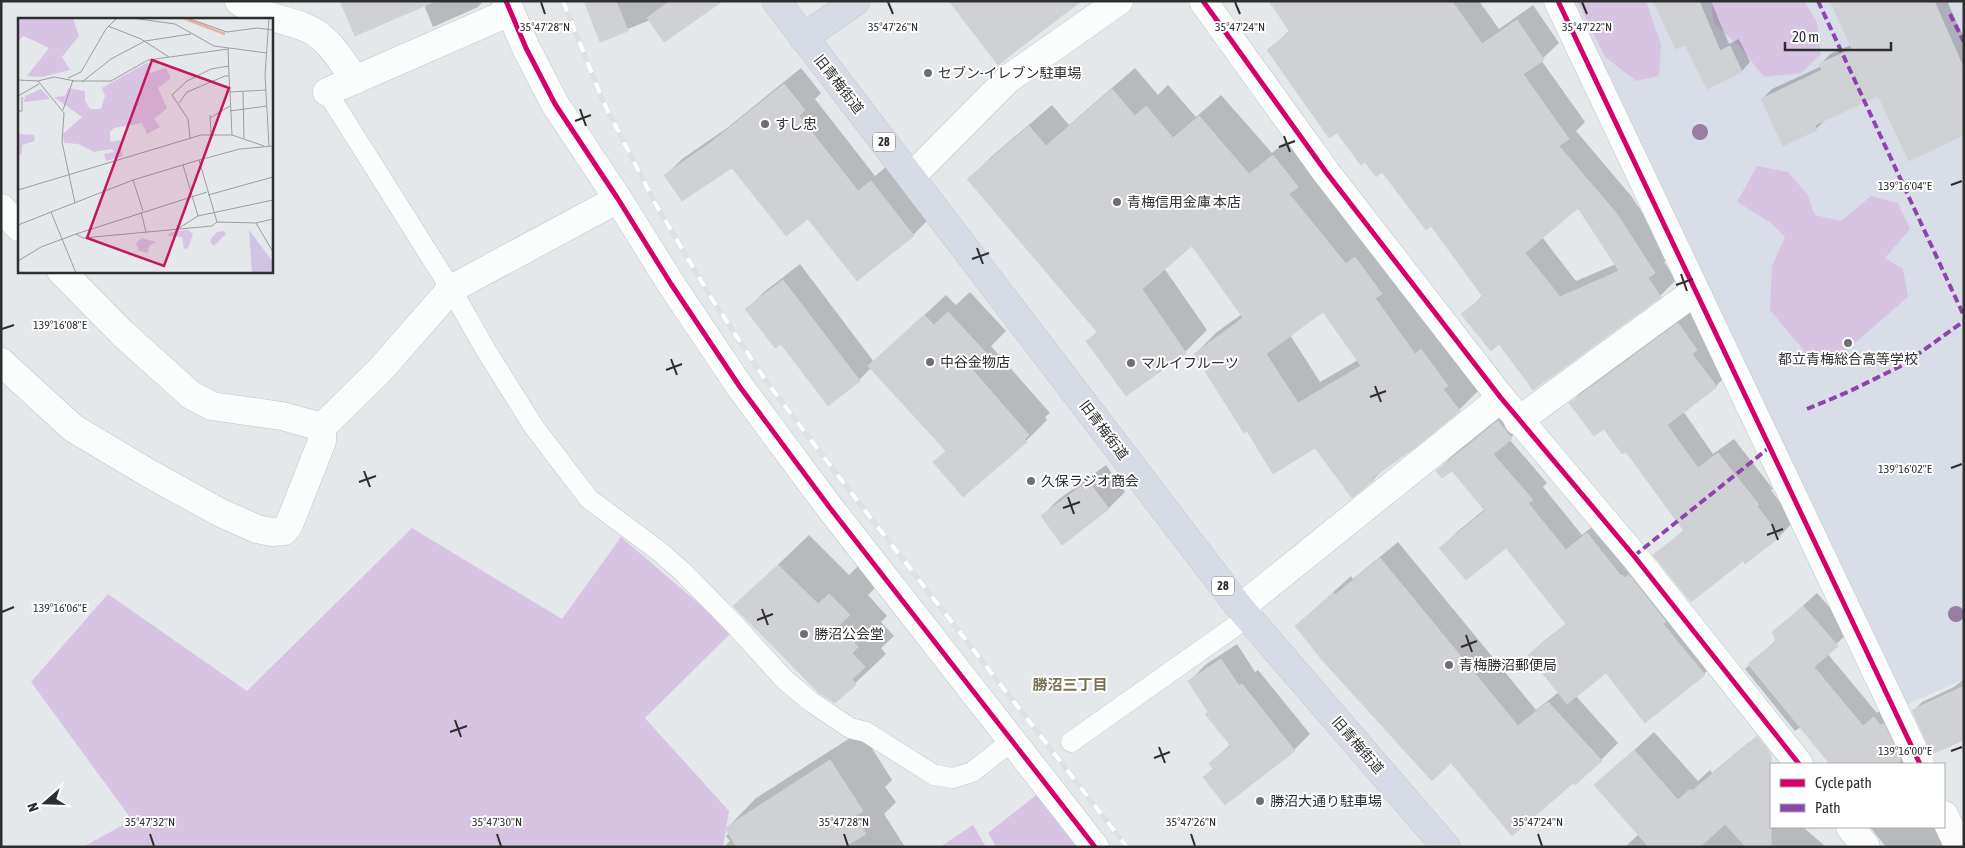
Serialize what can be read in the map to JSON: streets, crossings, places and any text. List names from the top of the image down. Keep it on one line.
{"streets":{"main road":["旧青梅街道","28"]},"districts":["勝沼三丁目"],"places":["セブン-イレブン駐車場","すし忠","青梅信用金庫 本店","都立青梅総合高等学校","中谷金物店","マルイフルーツ","久保ラジオ商会","勝沼公会堂","青梅勝沼郵便局","勝沼大通り駐車場"],"legend":["Cycle path","Path"],"scale_bar":"20 m","north":"left","coordinates":["35°47'28\"N","35°47'26\"N","35°47'24\"N","35°47'22\"N","139°16'04\"E","139°16'08\"E","139°16'02\"E","139°16'06\"E","139°16'00\"E","35°47'32\"N","35°47'30\"N"]}
